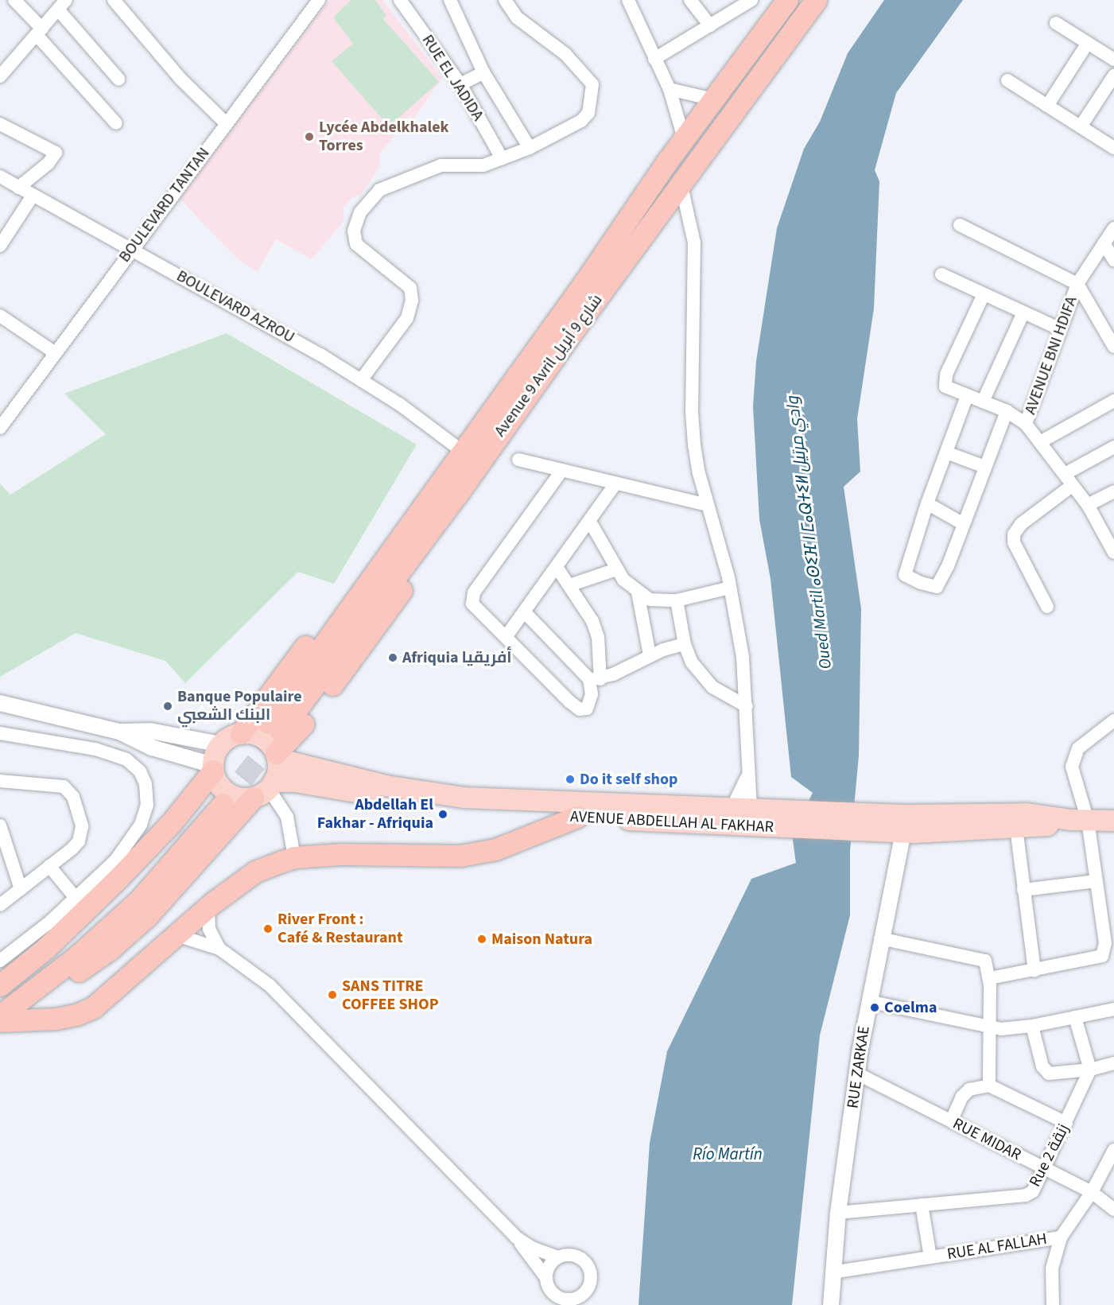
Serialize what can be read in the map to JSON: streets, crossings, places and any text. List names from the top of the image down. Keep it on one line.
{"streets":{"highway":["Avenue 9 Avril شارع 9 أبريل"],"main road":["AVENUE ABDELLAH AL FAKHAR"],"street":["RUE EL JADIDA","BOULEVARD TANTAN","BOULEVARD AZROU","AVENUE BNI HDIFA","RUE ZARKAE","RUE MIDAR","Rue 2 زنقة","RUE AL FALLAH"]},"crossings":[["BOULEVARD TANTAN","BOULEVARD AZROU"],["BOULEVARD AZROU","Avenue 9 Avril شارع 9 أبريل"],["AVENUE ABDELLAH AL FAKHAR","RUE ZARKAE"],["RUE ZARKAE","RUE MIDAR"],["RUE ZARKAE","Rue 2 زنقة"],["RUE ZARKAE","RUE AL FALLAH"],["RUE MIDAR","Rue 2 زنقة"],["RUE MIDAR","RUE AL FALLAH"]],"water":["Oued Martil ⴰⵙⵉⴼ ⵏ ⵎⴰⵕⵜⵉⵍ وادي مرتيل","Río Martín"],"places":["Lycée Abdelkhalek Torres","Afriquia أفريقيا","Banque Populaire البنك الشعبي","Do it self shop","Abdellah El Fakhar - Afriquia","River Front : Café & Restaurant","Maison Natura","SANS TITRE COFFEE SHOP","Coelma"]}
